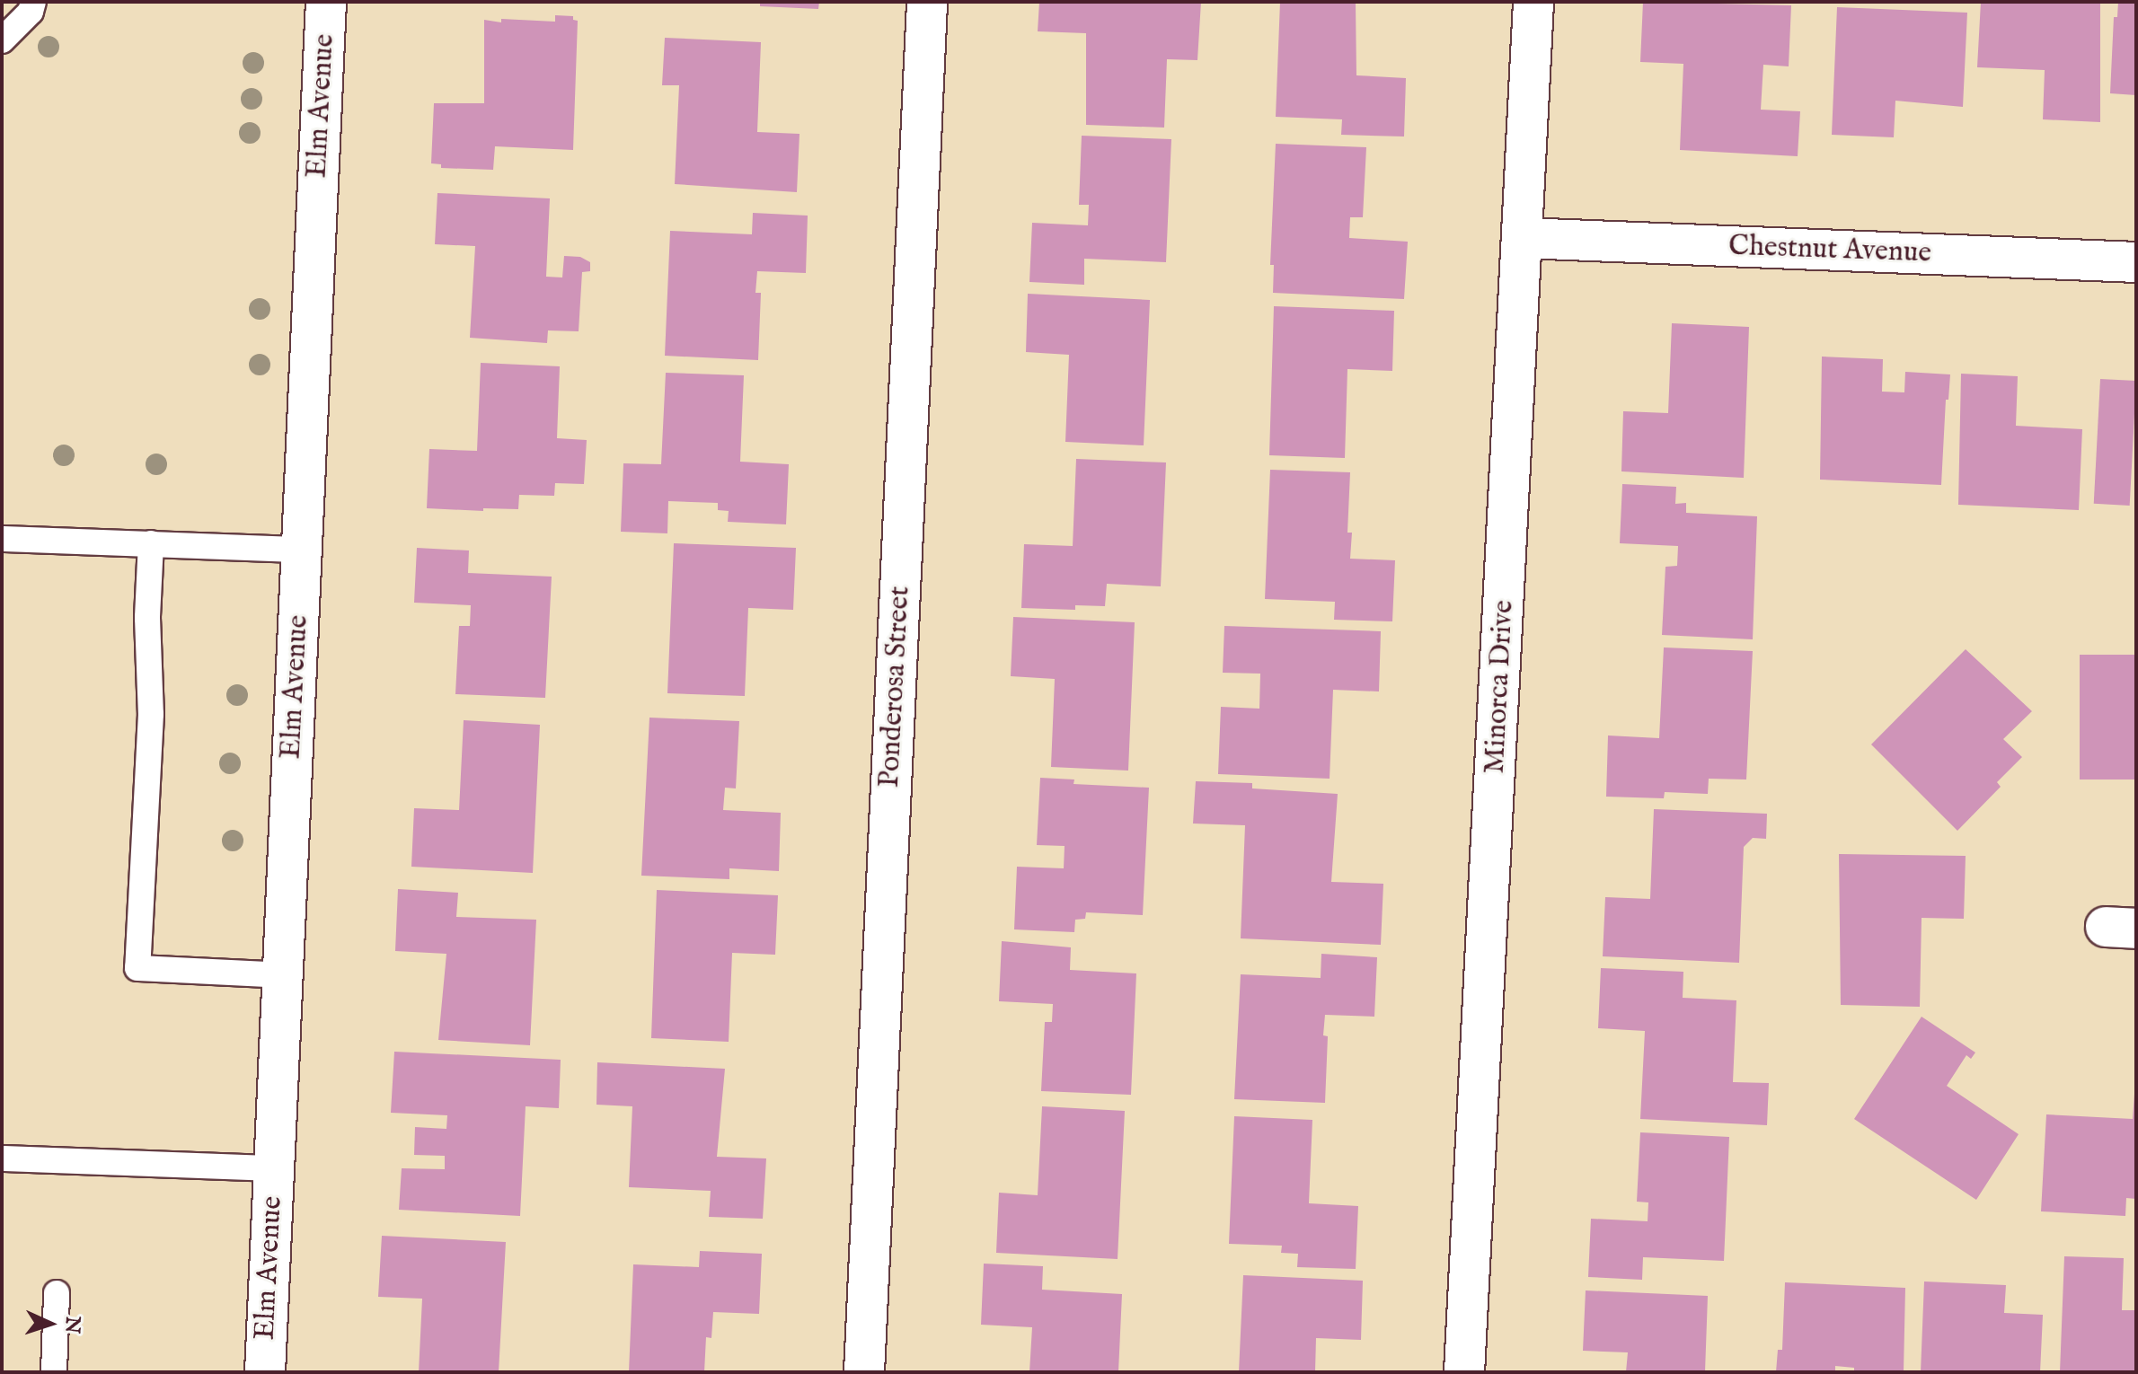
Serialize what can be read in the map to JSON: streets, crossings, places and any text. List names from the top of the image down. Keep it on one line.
{"streets":{"street":["Elm Avenue","Chestnut Avenue","Ponderosa Street","Minorca Drive"]},"crossings":[["Chestnut Avenue","Minorca Drive"]],"north":"right"}
